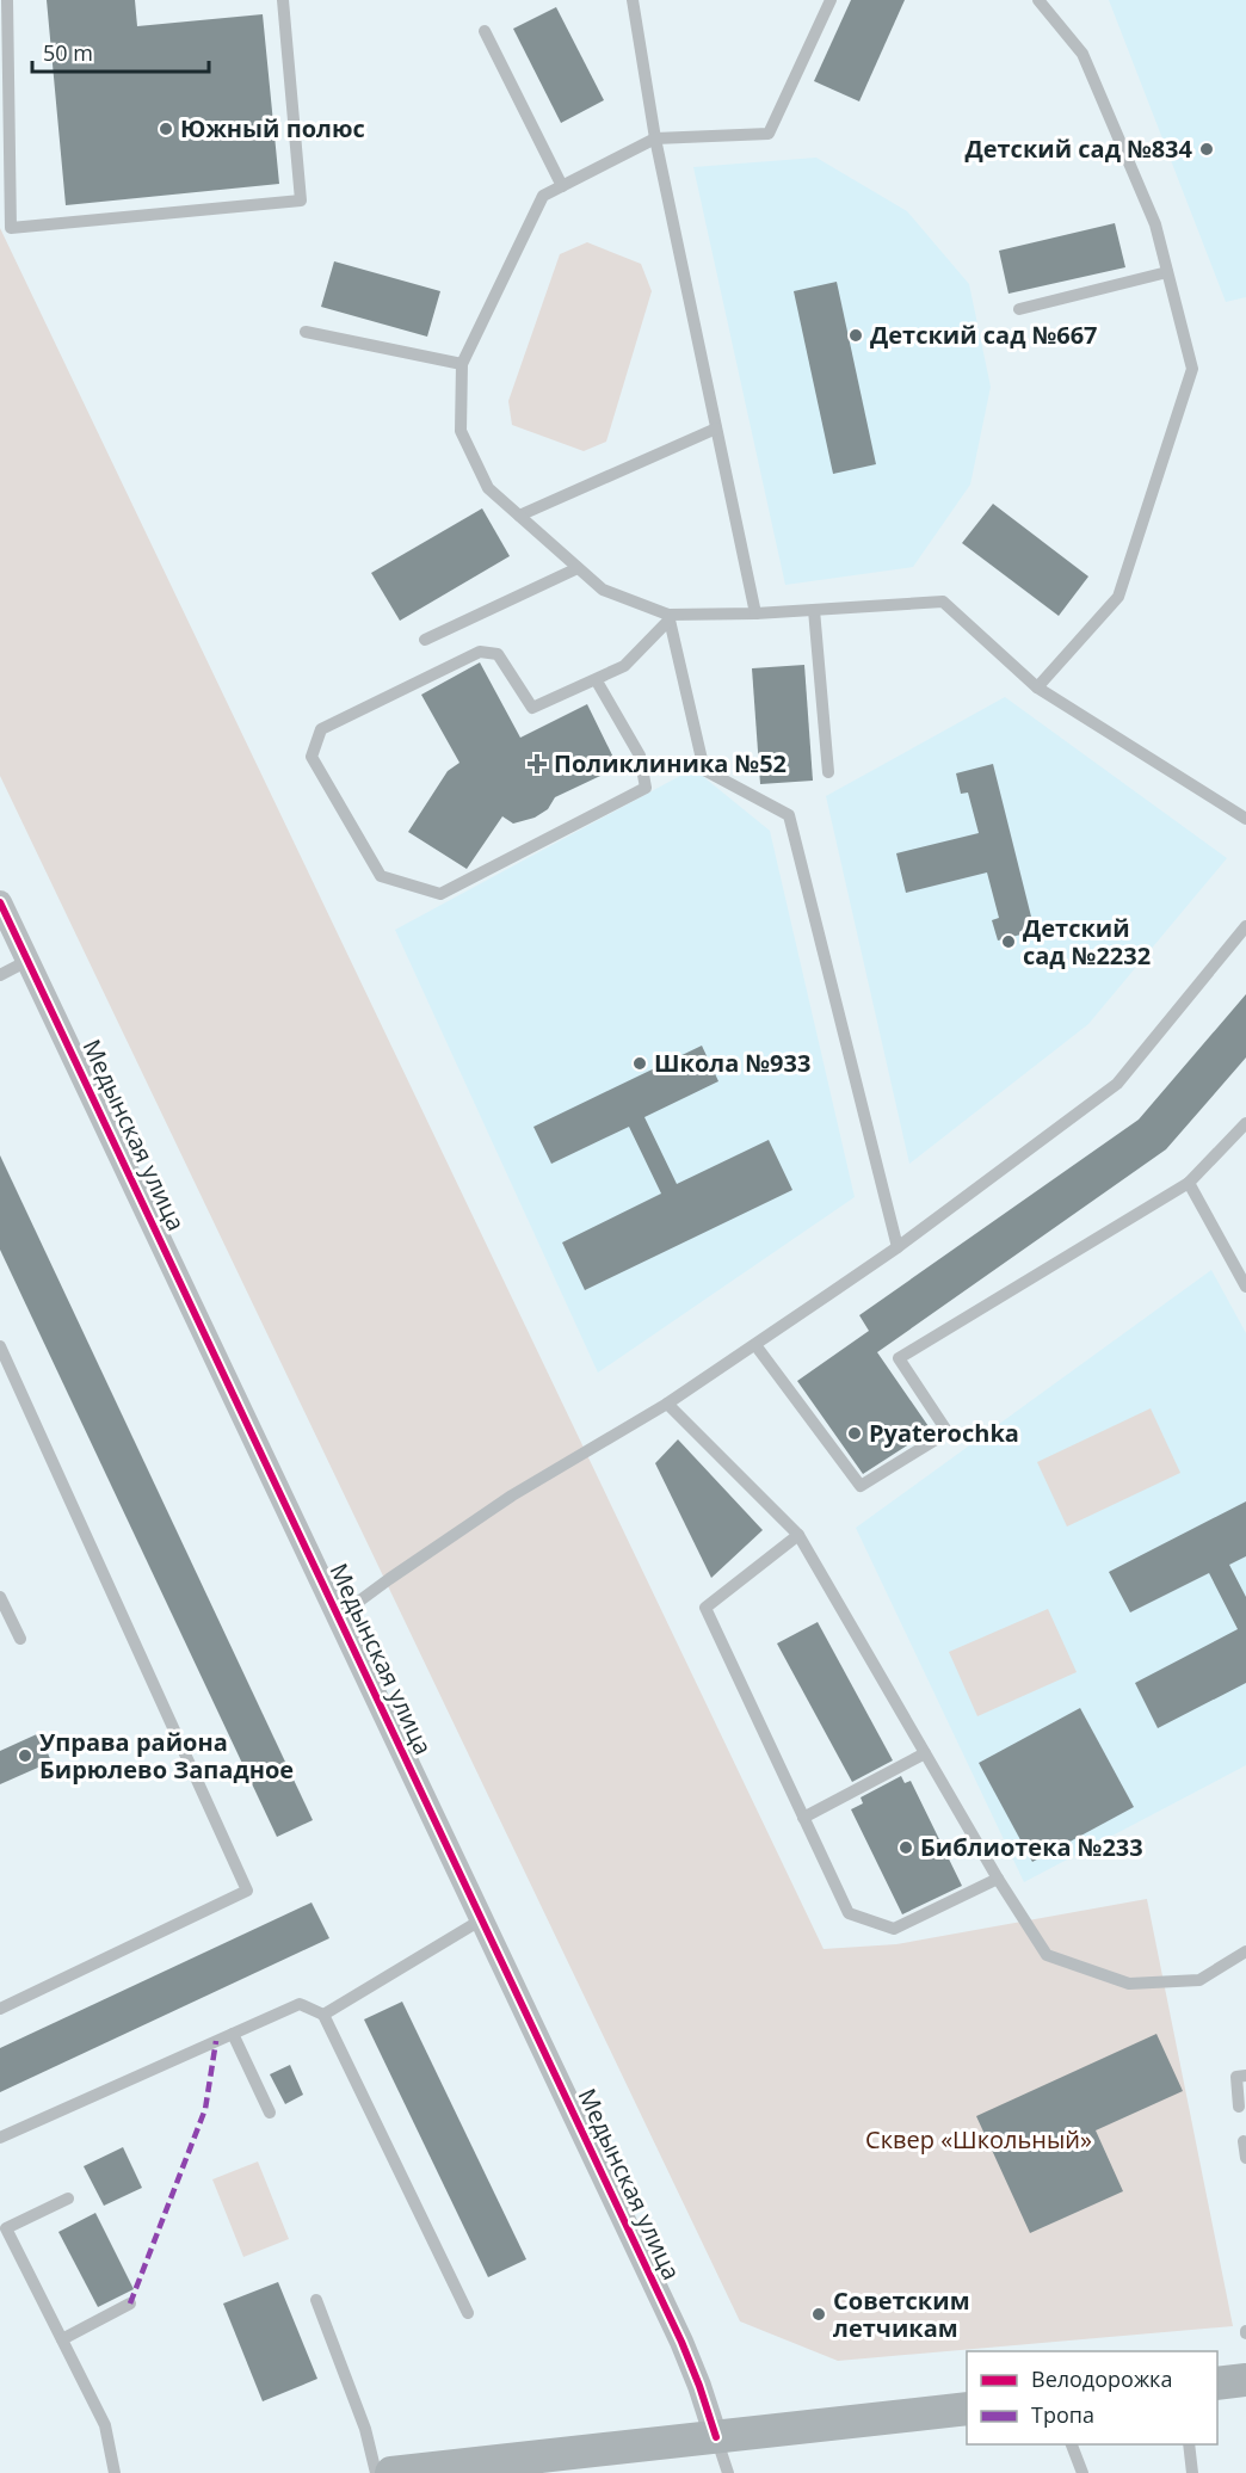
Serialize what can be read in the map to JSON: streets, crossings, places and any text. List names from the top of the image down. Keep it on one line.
{"streets":{"street":["Медынская улица"]},"parks":["Сквер «Школьный»"],"places":{"other":["Южный полюс","Детский сад №834","Детский сад №667","Детский сад №2232","Школа №933","Pyaterochka","Управа района Бирюлево Западное","Библиотека №233","Cоветским летчикам"],"health":["Поликлиника №52"]},"legend":["Велодорожка","Тропа"],"scale_bar":"50 m"}
